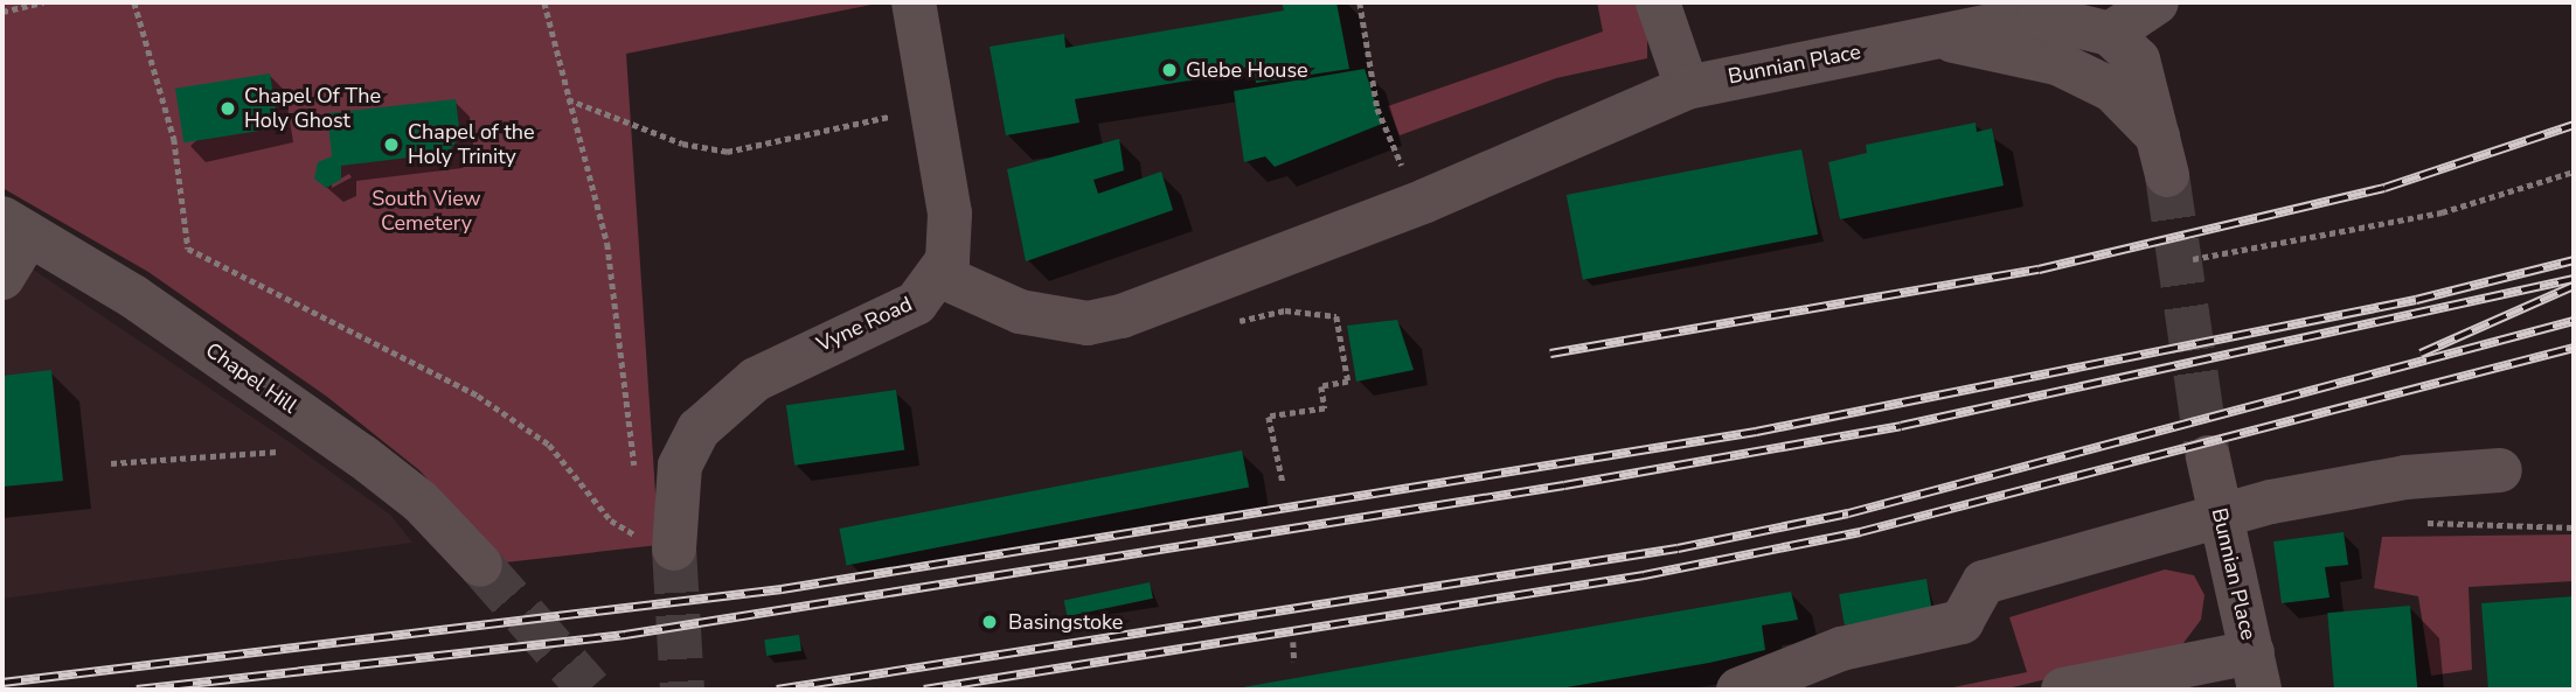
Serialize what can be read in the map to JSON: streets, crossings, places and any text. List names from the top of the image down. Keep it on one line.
{"streets":{"street":["Bunnian Place","Vyne Road","Chapel Hill"]},"crossings":[["Bunnian Place","Vyne Road"]],"parks":["South View Cemetery"],"places":["Glebe House","Chapel Of The Holy Ghost","Chapel of the Holy Trinity","Basingstoke"]}
